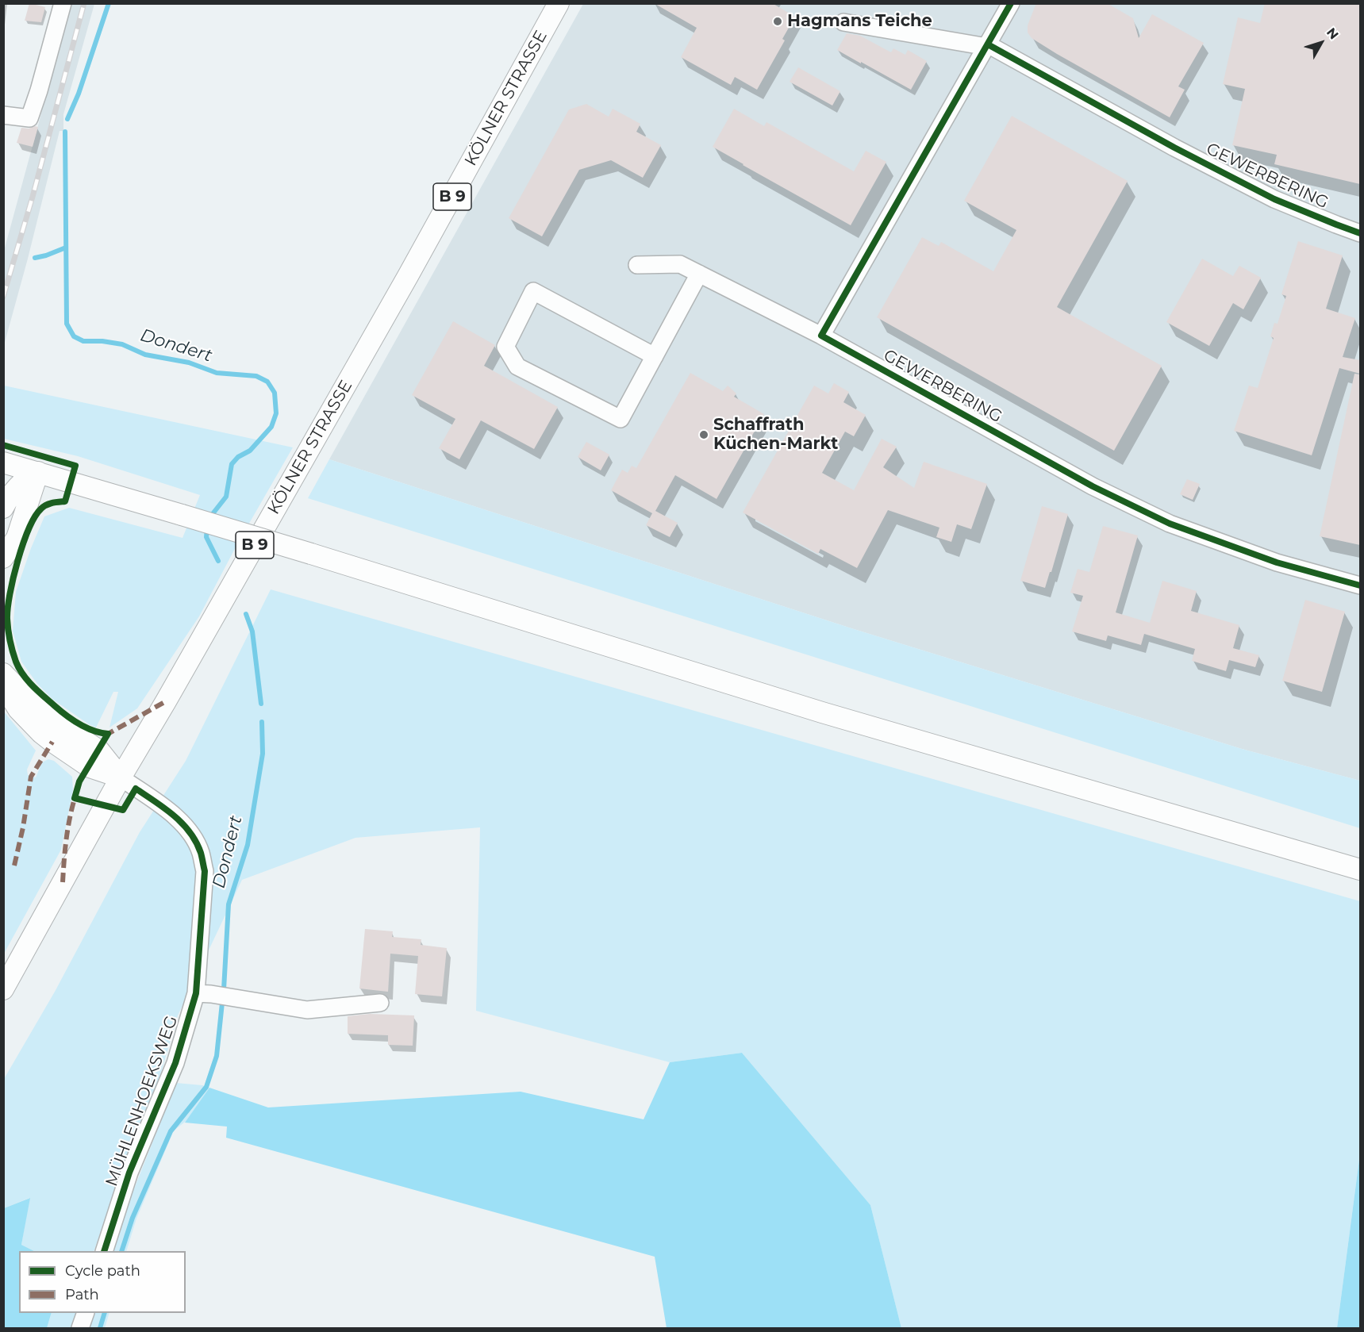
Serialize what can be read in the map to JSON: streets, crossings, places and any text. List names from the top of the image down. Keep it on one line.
{"streets":{"main road":["KÖLNER STRASSE","B 9"],"street":["GEWERBERING","MÜHLENHOEKSWEG"]},"crossings":[["KÖLNER STRASSE","MÜHLENHOEKSWEG"]],"water":["Dondert"],"places":["Hagmans Teiche","Schaffrath Küchen-Markt"],"legend":["Cycle path","Path"],"north":"top right"}
